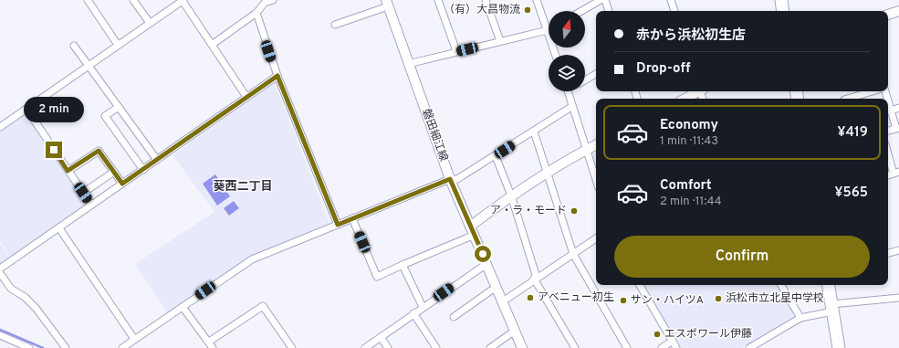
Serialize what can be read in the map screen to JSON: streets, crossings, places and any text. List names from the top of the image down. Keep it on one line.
{"streets":{"main road":["磐田細江線"]},"districts":["葵西二丁目"],"places":["（有）大昌物流","ア・ラ・モード","アベニュー初生","浜松市立北星中学校","サン・ハイツA","エスポワール伊藤"],"north":"top","page":{"banner":["赤から浜松初生店","Drop-off"],"bubble":"2 min","list":[{"name":"Economy","note":"1 min · 11:43","value":"¥419"},{"name":"Comfort","note":"2 min · 11:44","value":"¥565"}],"buttons":"Confirm"}}
